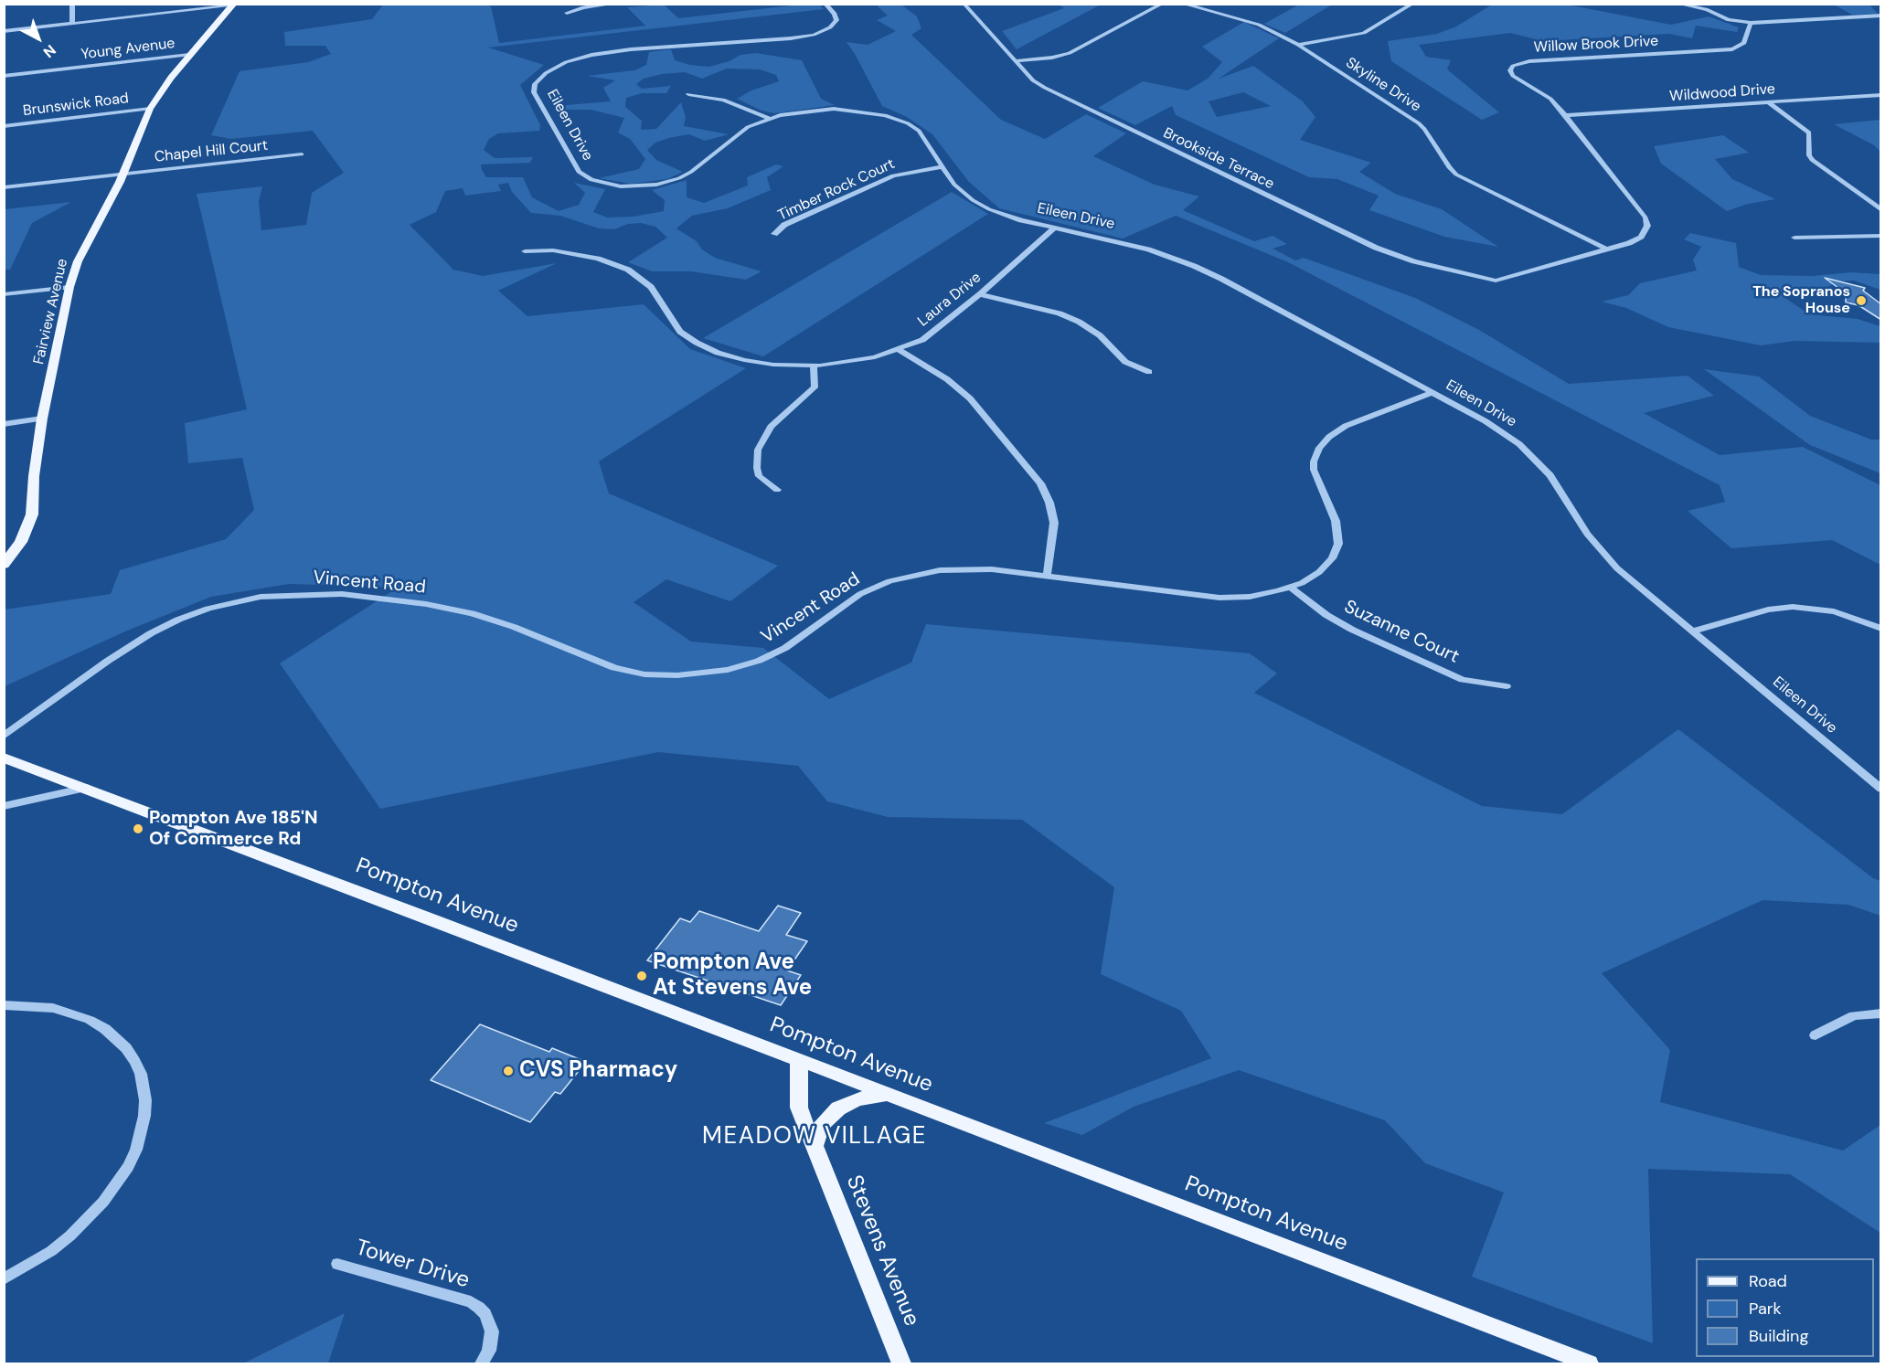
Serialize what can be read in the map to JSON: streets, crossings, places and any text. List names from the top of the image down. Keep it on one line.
{"streets":{"main road":["Fairview Avenue","Pompton Avenue","Stevens Avenue"],"street":["Willow Brook Drive","Young Avenue","Skyline Drive","Wildwood Drive","Brunswick Road","Eileen Drive","Chapel Hill Court","Brookside Terrace","Timber Rock Court","Laura Drive","Vincent Road","Suzanne Court","Tower Drive"]},"crossings":[["Willow Brook Drive","Skyline Drive"],["Willow Brook Drive","Wildwood Drive"],["Willow Brook Drive","Brookside Terrace"],["Young Avenue","Fairview Avenue"],["Brunswick Road","Fairview Avenue"],["Eileen Drive","Timber Rock Court"],["Eileen Drive","Laura Drive"],["Eileen Drive","Vincent Road"],["Chapel Hill Court","Fairview Avenue"],["Vincent Road","Suzanne Court"],["Pompton Avenue","Stevens Avenue"]],"districts":["MEADOW VILLAGE"],"places":["The Sopranos House","Pompton Ave 185'N Of Commerce Rd","Pompton Ave At Stevens Ave","CVS Pharmacy"],"legend":["Road","Park","Building"],"north":"bottom right"}
